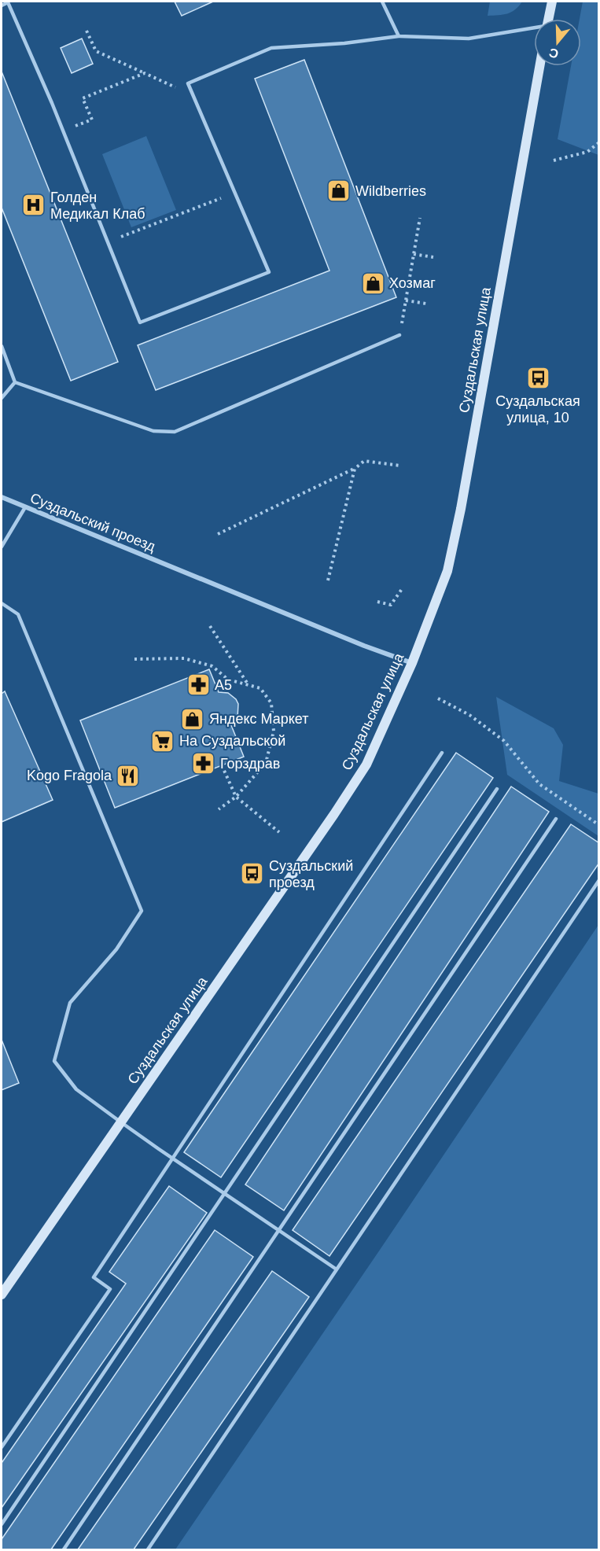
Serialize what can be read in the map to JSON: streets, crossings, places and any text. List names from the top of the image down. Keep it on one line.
{"streets":{"street":["Суздальская улица","Суздальский проезд"]},"crossings":[["Суздальская улица","Суздальский проезд"]],"places":{"shop":["Wildberries","Хозмаг","Яндекс Маркет"],"hospital":["Голден Медикал Клаб"],"bus stop":["Суздальская улица, 10","Суздальский проезд"],"pharmacy":["А5","Горздрав"],"supermarket":["На Суздальской"],"restaurant":["Kogo Fragola"]},"north":"bottom"}
